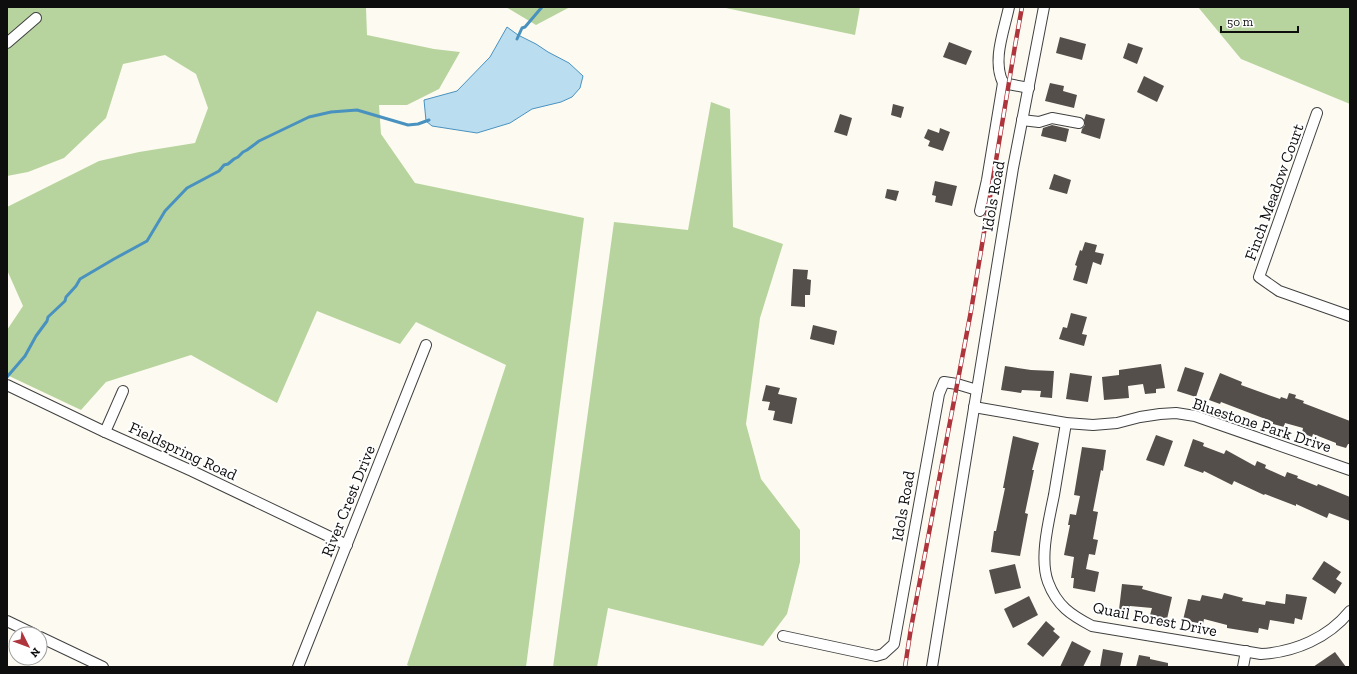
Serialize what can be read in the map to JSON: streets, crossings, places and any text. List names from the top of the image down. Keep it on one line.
{"streets":{"street":["Finch Meadow Court","Idols Road","Bluestone Park Drive","Fieldspring Road","River Crest Drive","Quail Forest Drive"]},"crossings":[["Idols Road","Bluestone Park Drive"],["Bluestone Park Drive","Quail Forest Drive"],["Fieldspring Road","River Crest Drive"]],"scale_bar":"50 m","north":"bottom right"}
